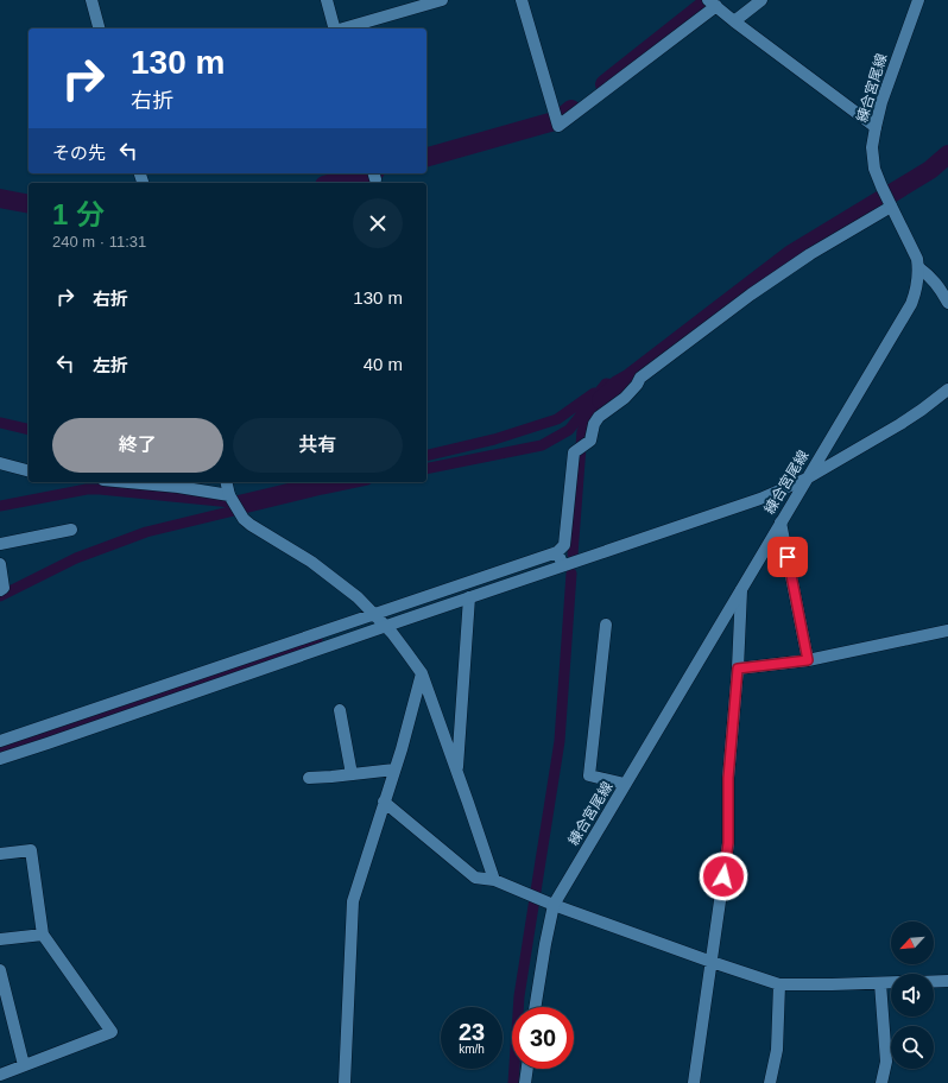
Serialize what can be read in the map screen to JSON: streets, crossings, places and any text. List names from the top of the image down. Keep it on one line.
{"streets":{"street":["練合宮尾線"]},"north":"bottom left","page":{"turn":["130 m","右折"],"then":"その先","heading":["1 分","240 m · 11:31"],"list":[{"name":"右折","value":"130 m"},{"name":"左折","value":"40 m"}],"buttons":["終了","共有"],"speed":"23 km/h","limit":"30"}}
